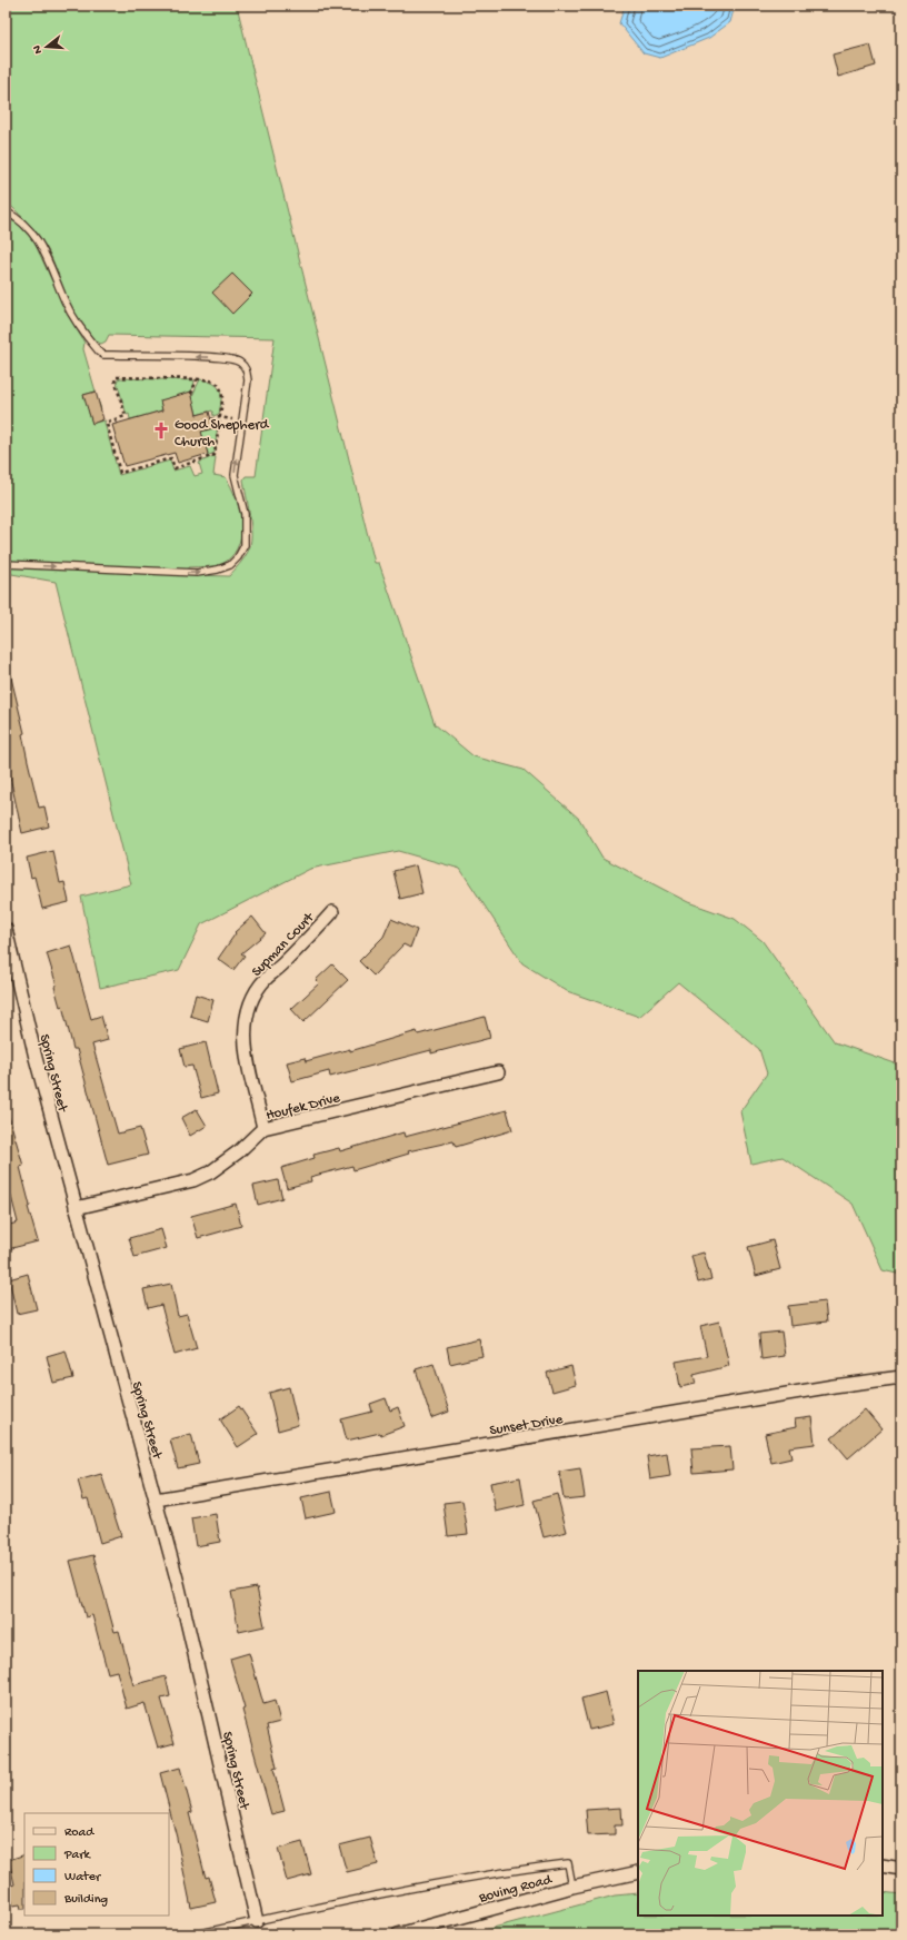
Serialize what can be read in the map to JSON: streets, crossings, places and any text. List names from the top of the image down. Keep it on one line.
{"streets":{"street":["Supman Court","Spring Street","Houfek Drive","Sunset Drive","Boving Road"]},"crossings":[["Supman Court","Houfek Drive"],["Spring Street","Houfek Drive"],["Spring Street","Sunset Drive"]],"places":{"church":["Good Shepherd Church"]},"legend":["Road","Park","Water","Building"],"north":"left"}
